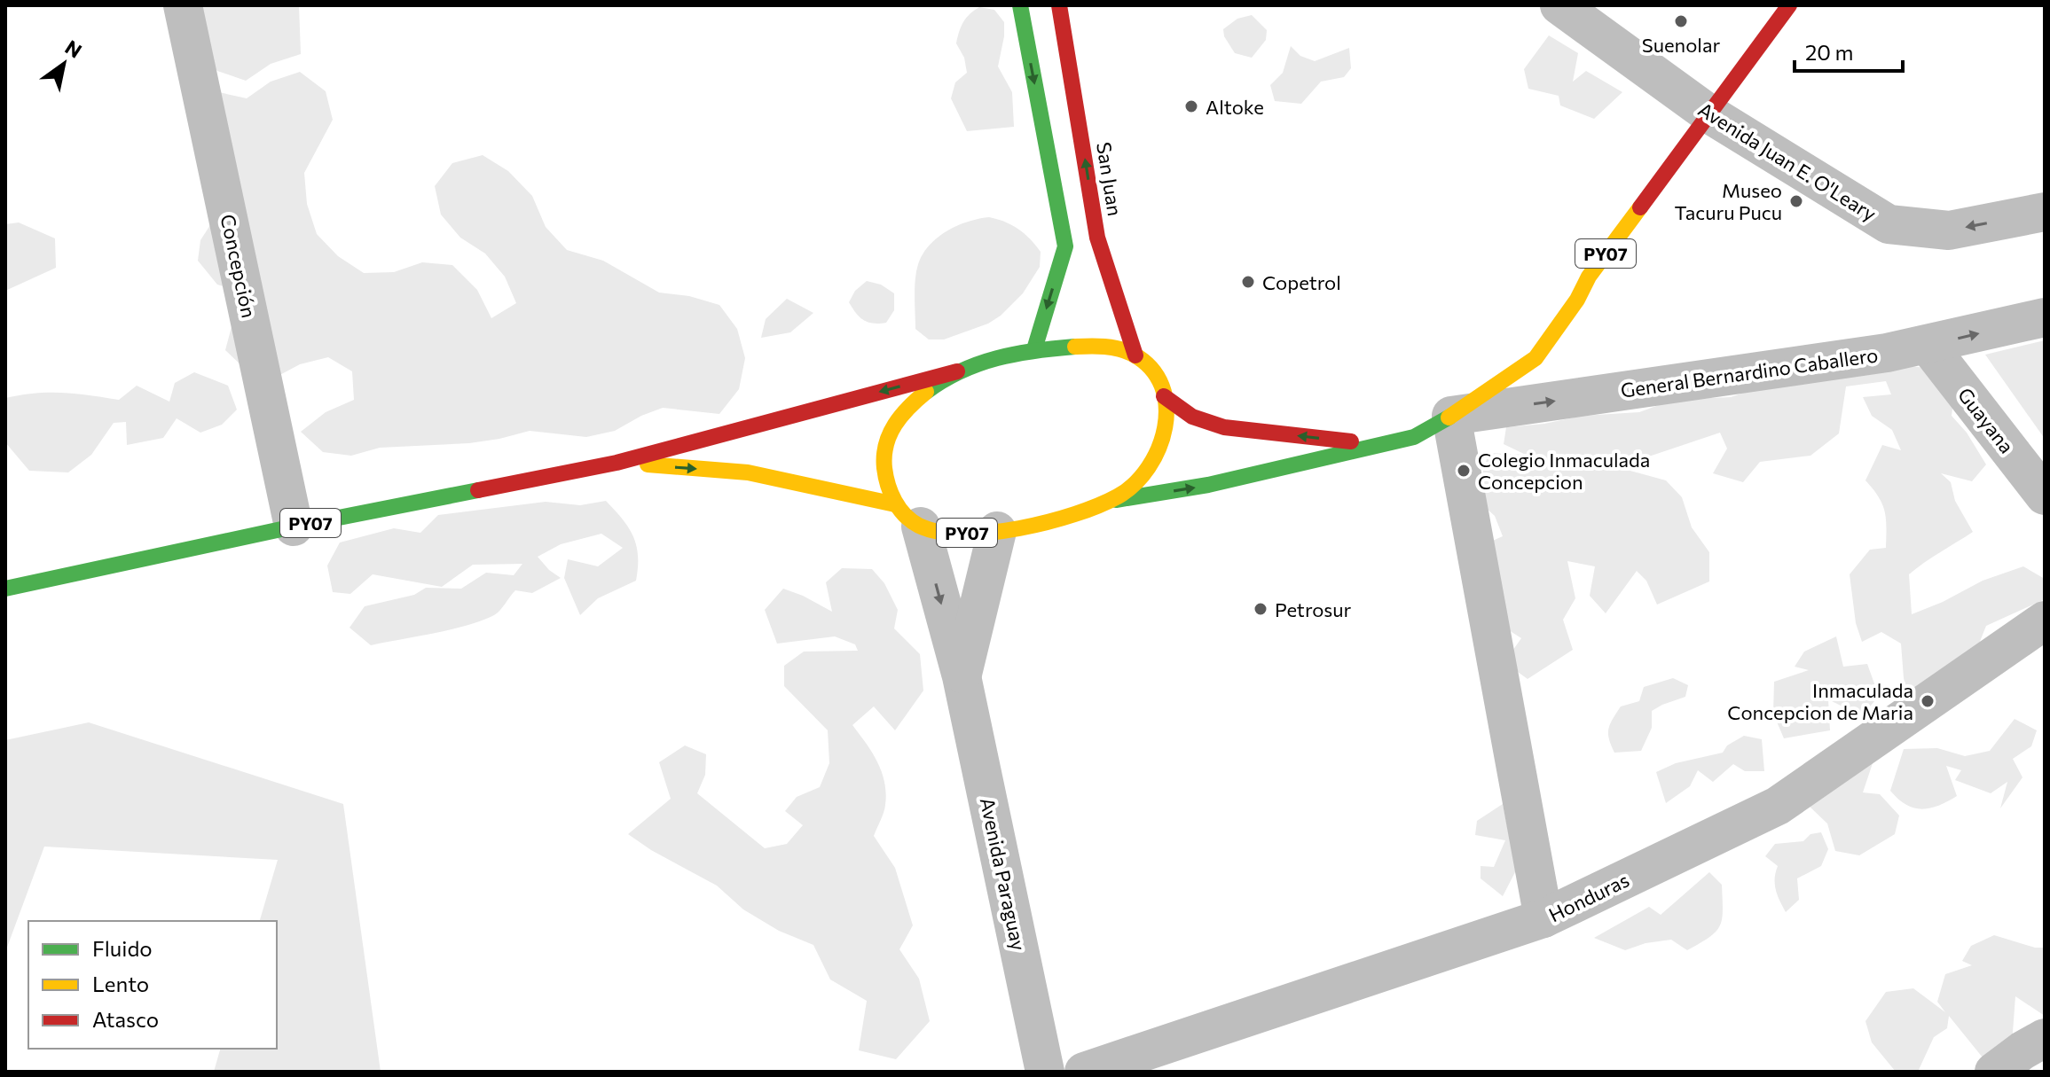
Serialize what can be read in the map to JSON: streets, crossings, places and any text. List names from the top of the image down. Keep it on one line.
{"streets":{"main road":["San Juan","PY07"],"street":["Avenida Juan E. O'Leary","Concepción","General Bernardino Caballero","Guayana","Avenida Paraguay","Honduras"]},"crossings":[["Avenida Juan E. O'Leary","PY07"],["San Juan","PY07"],["San Juan","Avenida Paraguay"],["PY07","Concepción"],["PY07","General Bernardino Caballero"],["PY07","Avenida Paraguay"],["General Bernardino Caballero","Guayana"]],"one_way":["Avenida Juan E. O'Leary","General Bernardino Caballero"],"places":["Suenolar","Altoke","Museo Tacuru Pucu","Copetrol","Colegio Inmaculada Concepcion","Petrosur","Inmaculada Concepcion de Maria"],"legend":["Fluido","Lento","Atasco"],"scale_bar":"20 m","north":"top right"}
